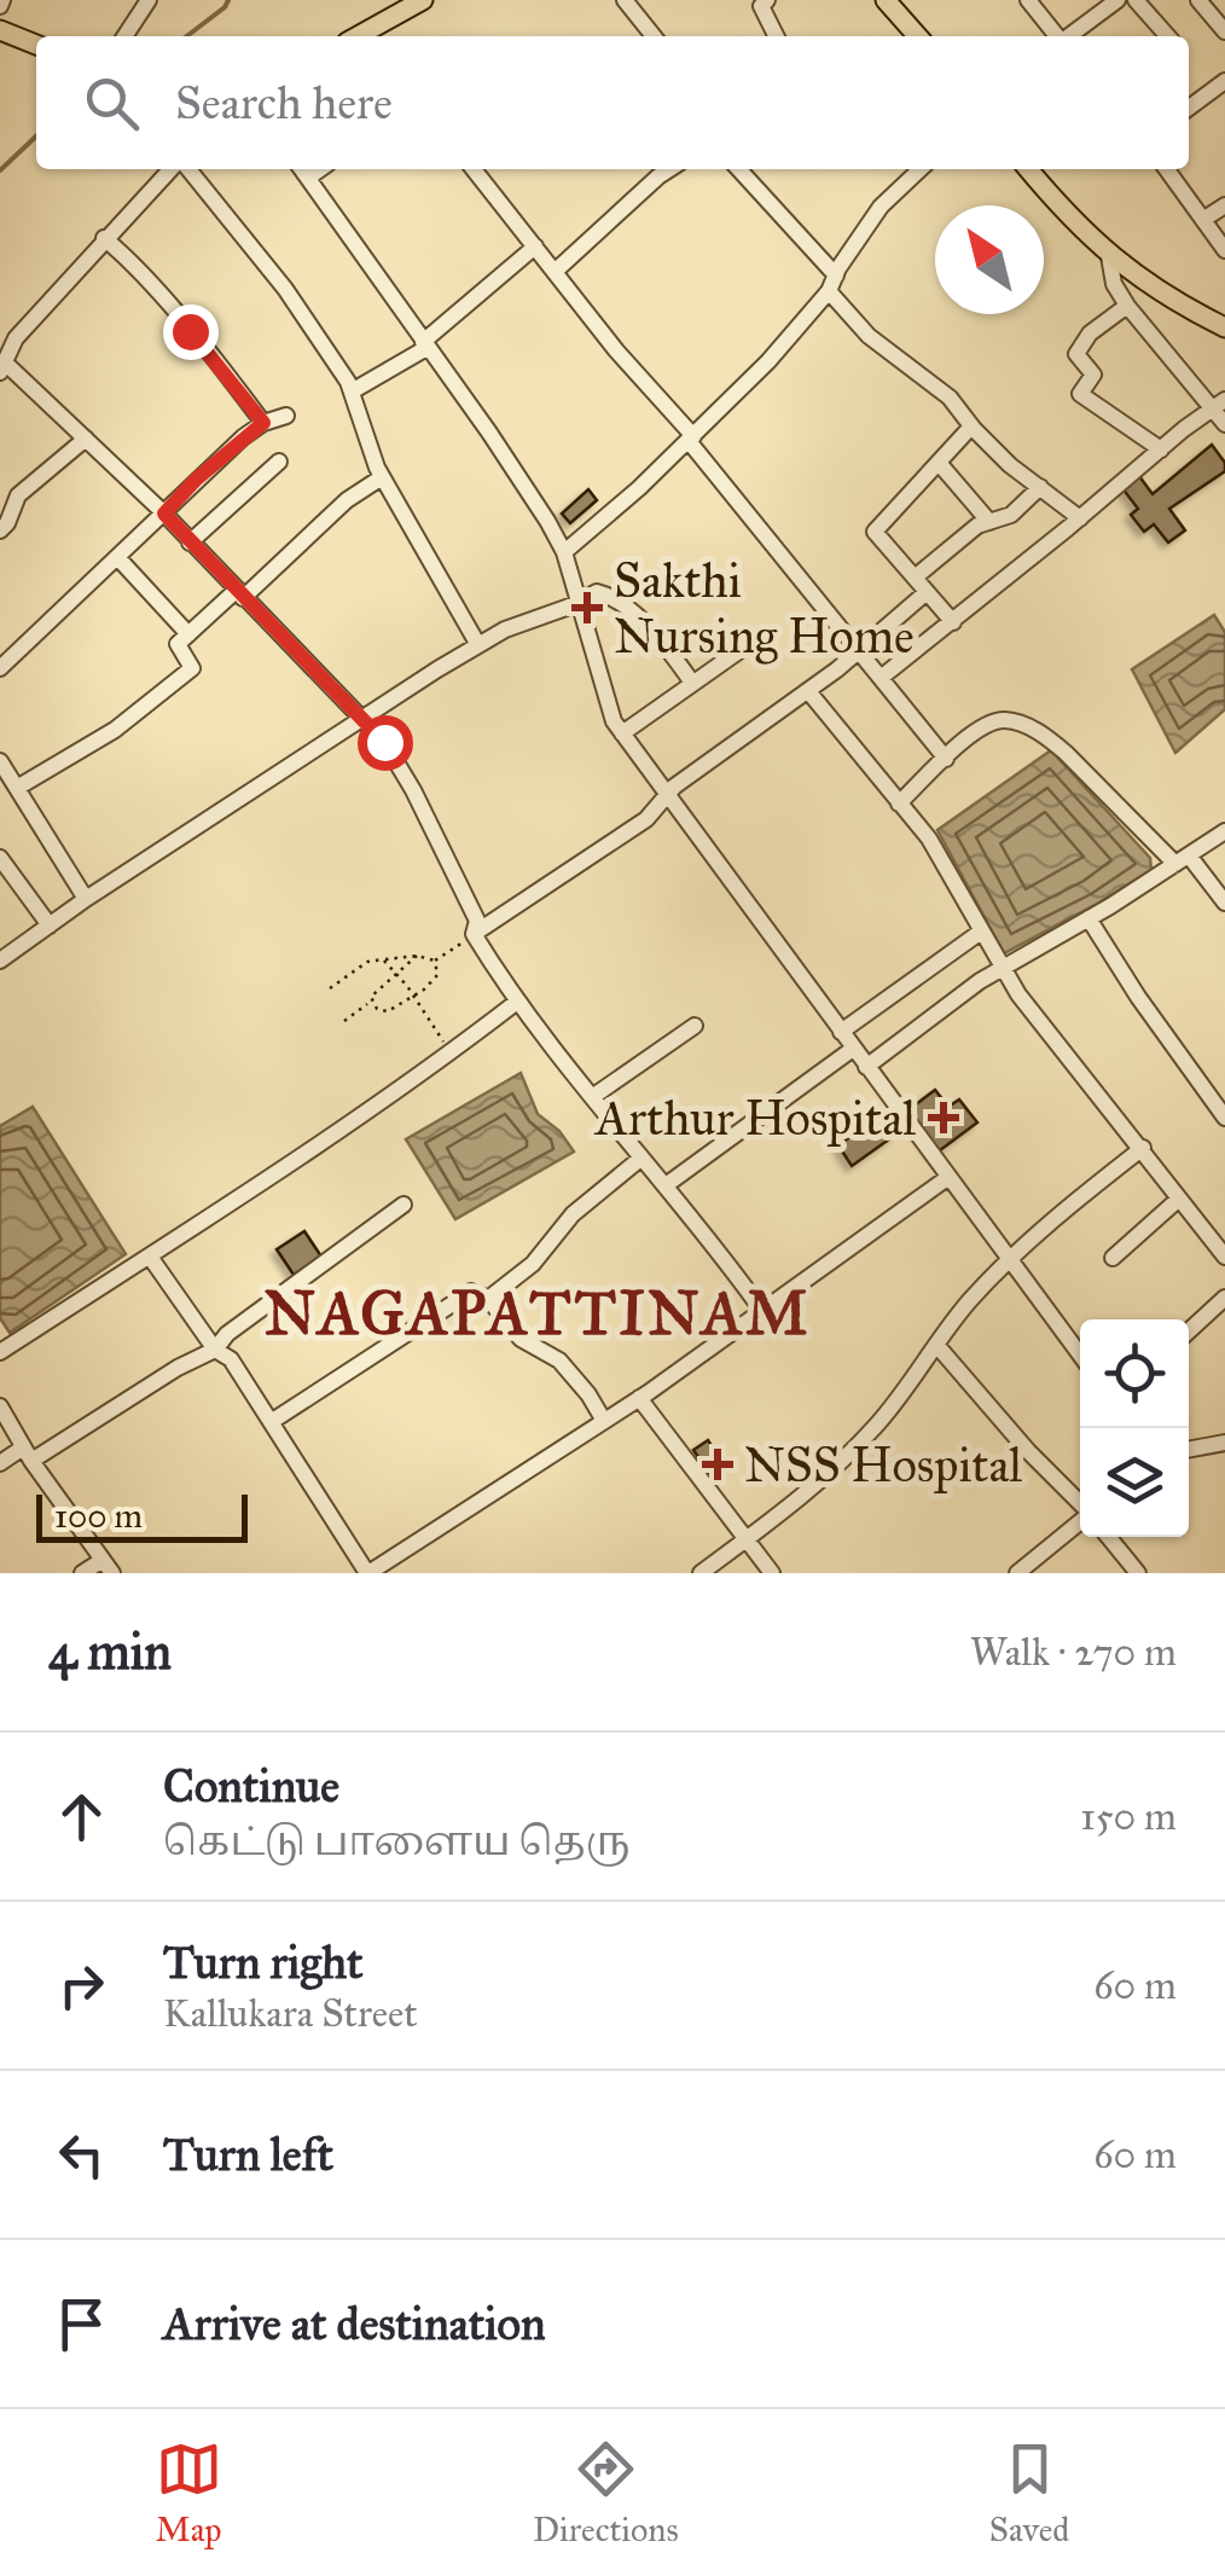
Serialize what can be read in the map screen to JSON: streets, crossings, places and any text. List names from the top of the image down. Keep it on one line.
{"districts":["NAGAPATTINAM"],"places":{"health":["Sakthi Nursing Home","Arthur Hospital","NSS Hospital"]},"scale_bar":"100 m","north":"top left","page":{"search":"Search here","scale":"100 m","heading":["4 min","Walk · 270 m"],"list":[["Continue","கெட்டு பாளைய தெரு","150 m"],["Turn right","Kallukara Street","60 m"],["Turn left","60 m"],"Arrive at destination"],"nav":["Map","Directions","Saved"]}}
